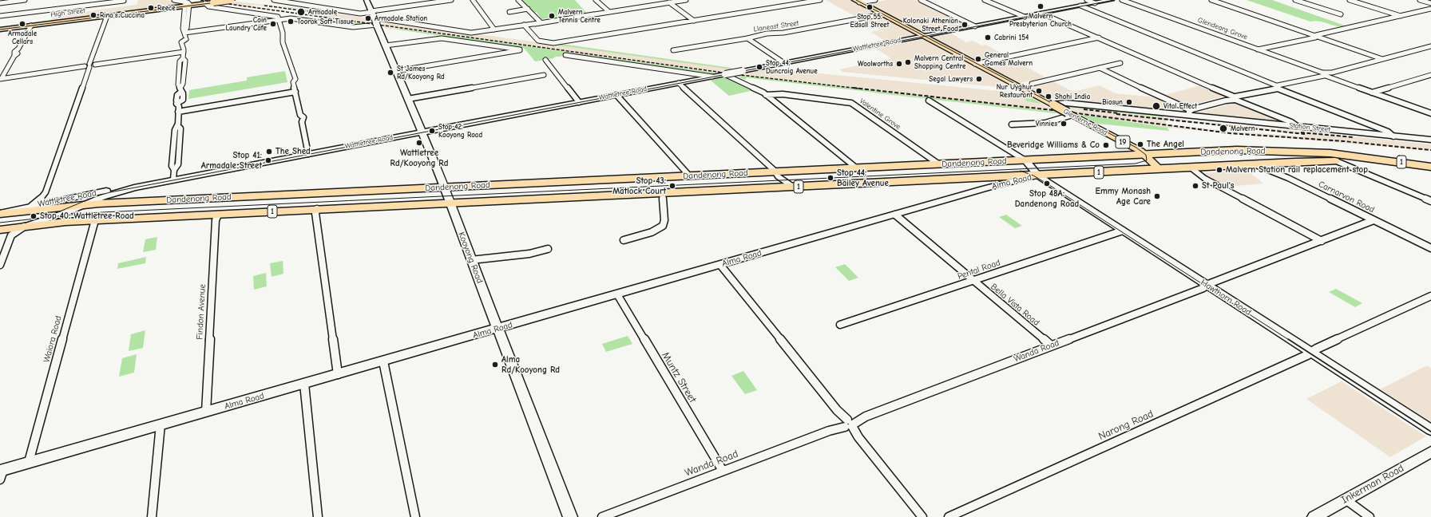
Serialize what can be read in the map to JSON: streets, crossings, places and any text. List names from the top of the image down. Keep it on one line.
{"streets":{"highway":["Dandenong Road","1"],"main road":["High Street","Glenferrie Road","19"],"street":["Llaneast Street","Glendearg Grove","Wattletree Road","Valentine Grove","Station Street","Alma Road","Carnarvon Road","Kooyong Road","Pental Road","Hawthorn Road","Bella Vista Road","Findon Avenue","Waiora Road","Wanda Road","Muntz Street","Narong Road","Inkerman Road"]},"crossings":[["Llaneast Street","Glenferrie Road"],["Wattletree Road","Glenferrie Road"],["Wattletree Road","Dandenong Road"],["Wattletree Road","Kooyong Road"],["Valentine Grove","Dandenong Road"],["Glenferrie Road","Station Street"],["Glenferrie Road","Dandenong Road"],["Dandenong Road","Alma Road"],["Dandenong Road","Carnarvon Road"],["Dandenong Road","Kooyong Road"],["Dandenong Road","Hawthorn Road"],["Dandenong Road","Findon Avenue"],["Dandenong Road","Waiora Road"],["Alma Road","Kooyong Road"],["Alma Road","Hawthorn Road"],["Alma Road","Bella Vista Road"],["Alma Road","Findon Avenue"],["Alma Road","Waiora Road"],["Alma Road","Muntz Street"],["Carnarvon Road","Wanda Road"],["Pental Road","Hawthorn Road"],["Pental Road","Bella Vista Road"],["Hawthorn Road","Wanda Road"],["Hawthorn Road","Narong Road"],["Bella Vista Road","Wanda Road"],["Wanda Road","Muntz Street"]],"places":["Malvern Presbyterian Church","Stop 55: Edsall Street","Reece","Armadale","Rina's Cuccina","Malvern Tennis Centre","Armadale Station","Toorak Soft Tissue","Armadale Cellars","Coin Laundry Cafe","Kolonaki Athenian Street Food","Cabrini 154","General Games Malvern","Malvern Central Shopping Centre","Woolworths","Stop 44: Duncraig Avenue","St James Rd/Kooyong Rd","Segal Lawyers","Nur Uyghur Restaurant","Shahi India","Biosun","Vital Effect","Vinnies","Malvern","Stop 42: Kooyong Road","Wattletree Rd/Kooyong Rd","The Angel","Beveridge Williams & Co","The Shed","Stop 41: Armadale Street","Malvern Station rail replacement stop","Stop 44: Bailey Avenue","Stop 48A: Dandenong Road","Stop 43: Matlock Court","St Paul's","Emmy Monash Age Care","Stop 40: Wattletree Road","Alma Rd/Kooyong Rd"]}
